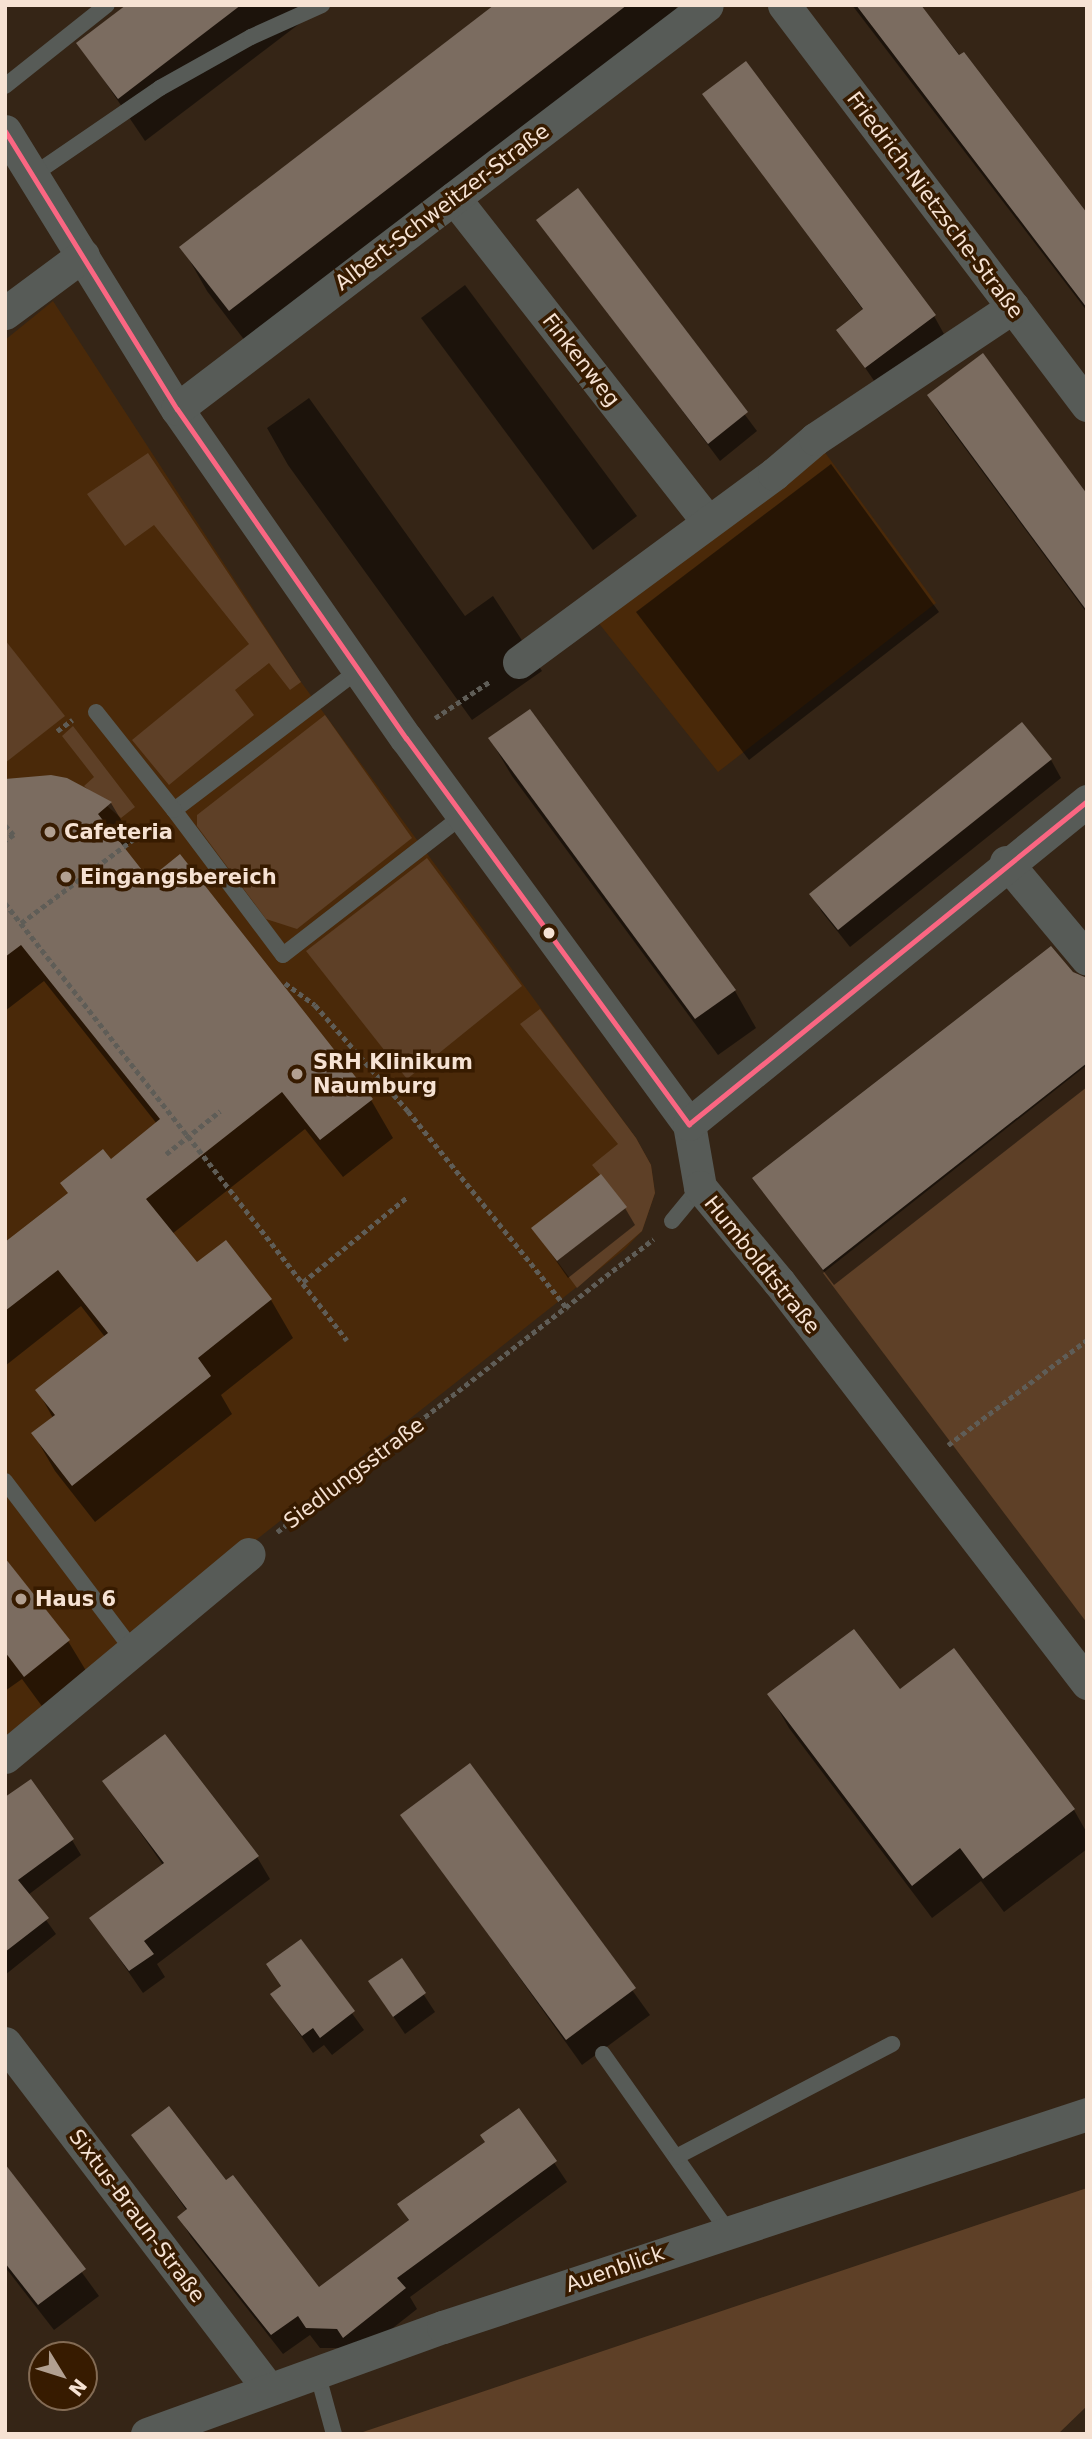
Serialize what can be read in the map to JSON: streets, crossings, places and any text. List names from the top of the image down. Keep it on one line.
{"streets":{"street":["Friedrich-Nietzsche-Straße","Albert-Schweitzer-Straße","Finkenweg","Humboldtstraße","Sixtus-Braun-Straße","Auenblick"],"path":["Siedlungsstraße"]},"crossings":[["Albert-Schweitzer-Straße","Finkenweg"],["Albert-Schweitzer-Straße","Humboldtstraße"],["Sixtus-Braun-Straße","Auenblick"]],"places":["Cafeteria","Eingangsbereich","SRH Klinikum Naumburg","Haus 6"],"north":"bottom right"}
